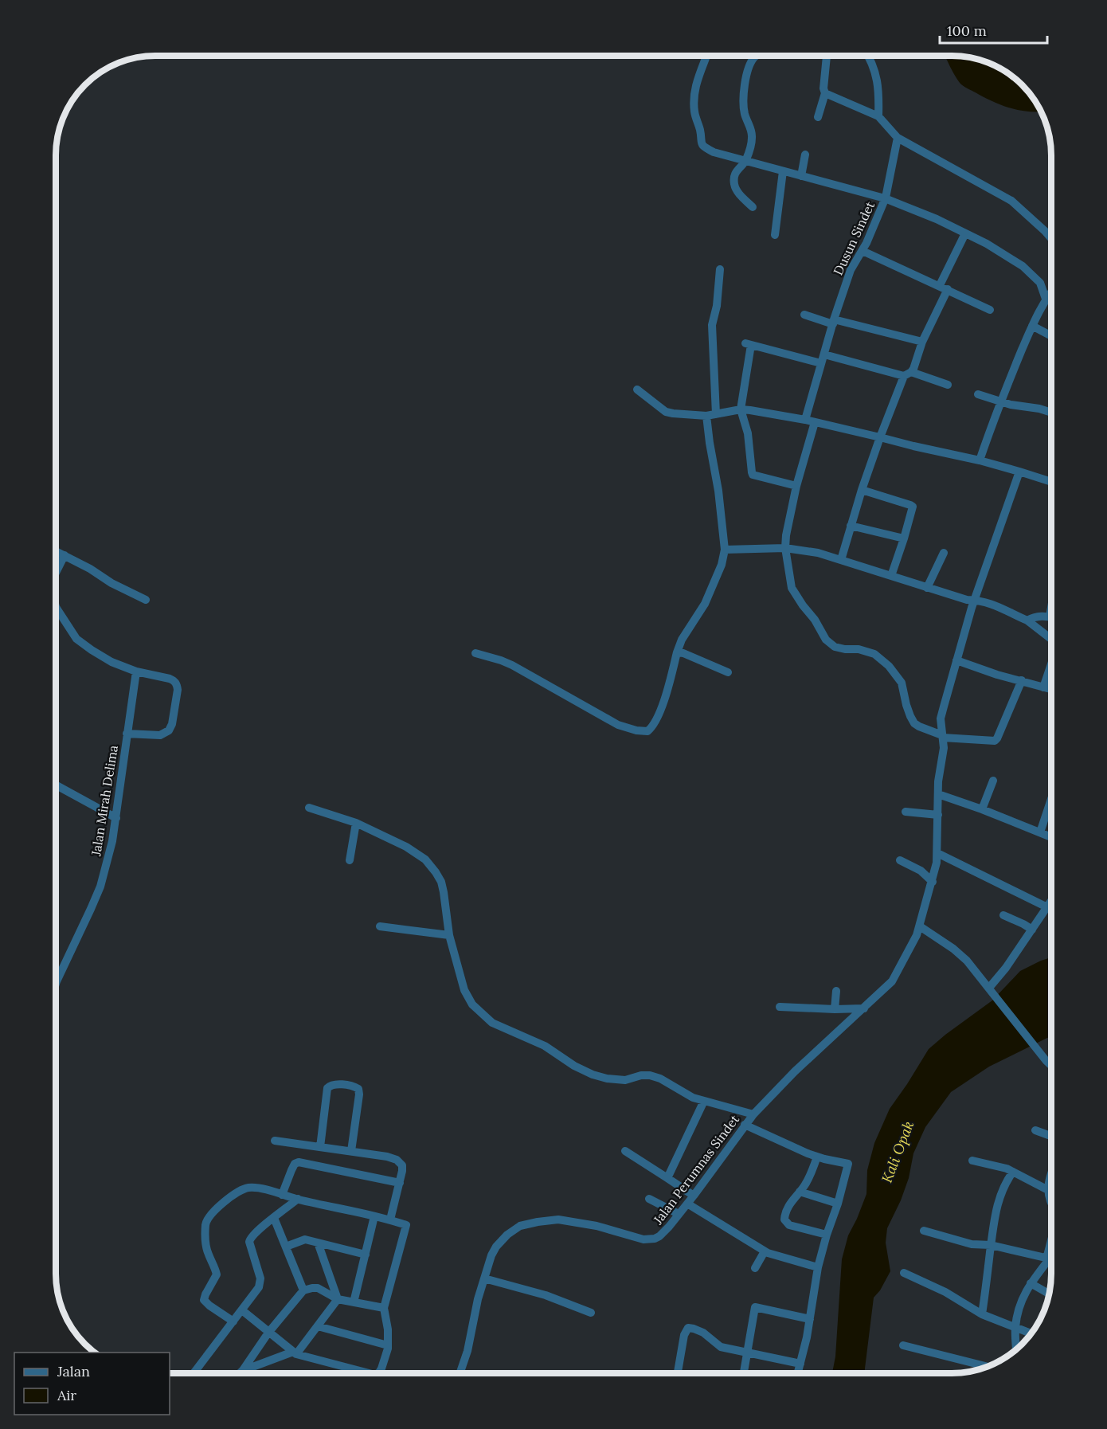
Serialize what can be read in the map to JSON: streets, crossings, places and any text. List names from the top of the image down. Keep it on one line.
{"streets":{"street":["Dusun Sindet","Jalan Mirah Delima","Jalan Perumnas Sindet"]},"water":["Kali Opak"],"legend":["Jalan","Air"],"scale_bar":"100 m"}
